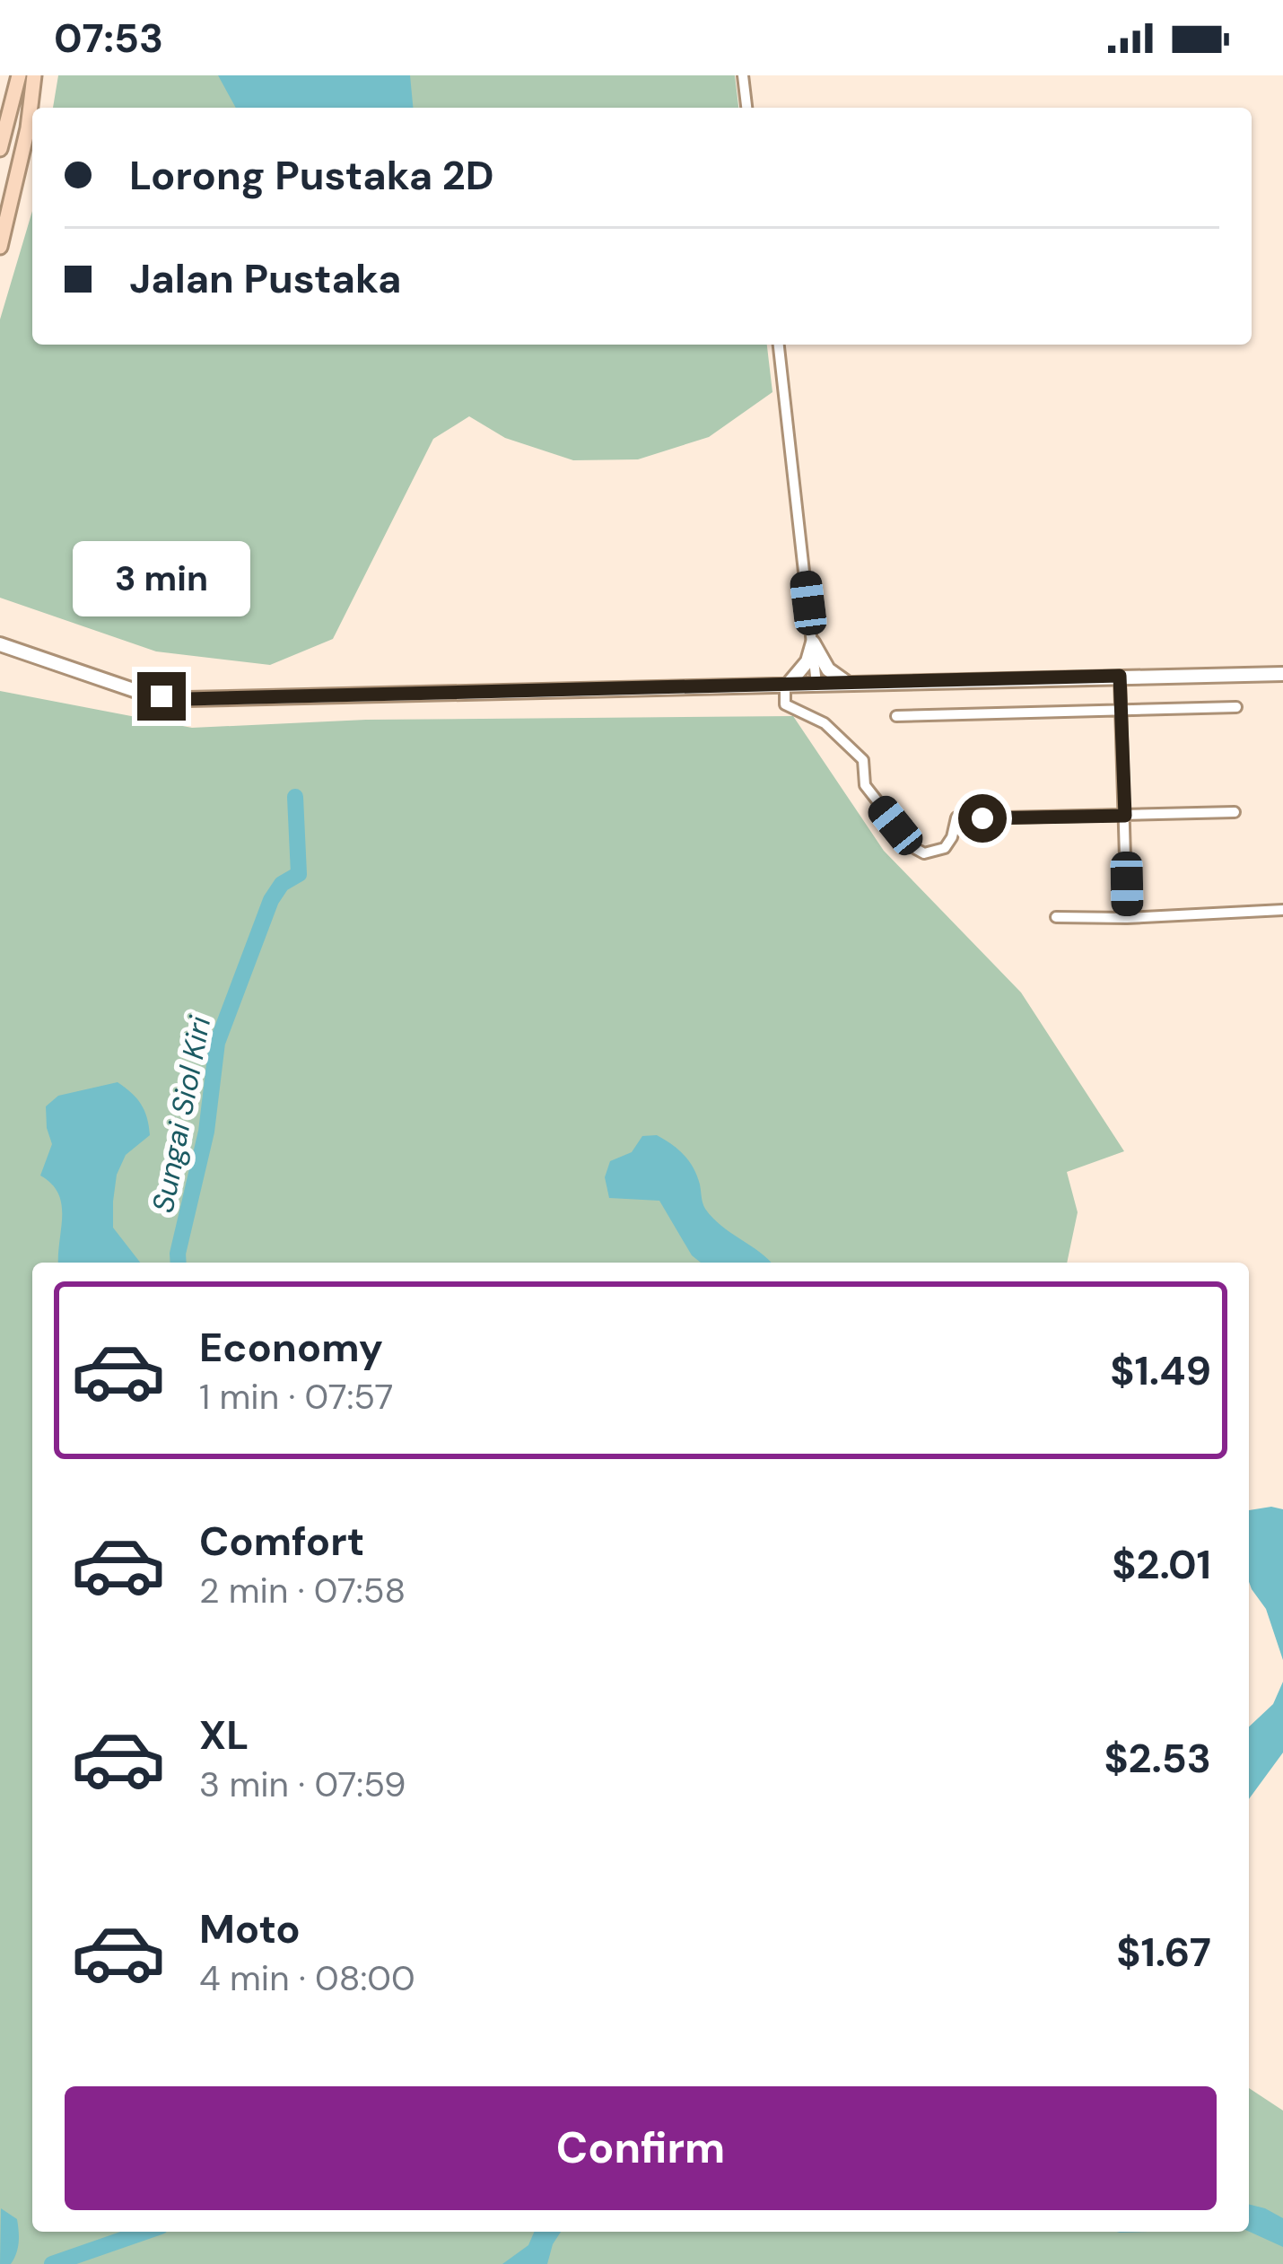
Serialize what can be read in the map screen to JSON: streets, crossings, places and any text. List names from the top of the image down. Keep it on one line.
{"water":["Sungai Siol Kiri"],"page":{"status":"07:53","banner":["Lorong Pustaka 2D","Jalan Pustaka"],"bubble":"3 min","list":[{"name":"Economy","note":"1 min · 07:57","value":"$1.49"},{"name":"Comfort","note":"2 min · 07:58","value":"$2.01"},{"name":"XL","note":"3 min · 07:59","value":"$2.53"},{"name":"Moto","note":"4 min · 08:00","value":"$1.67"}],"buttons":"Confirm"}}
